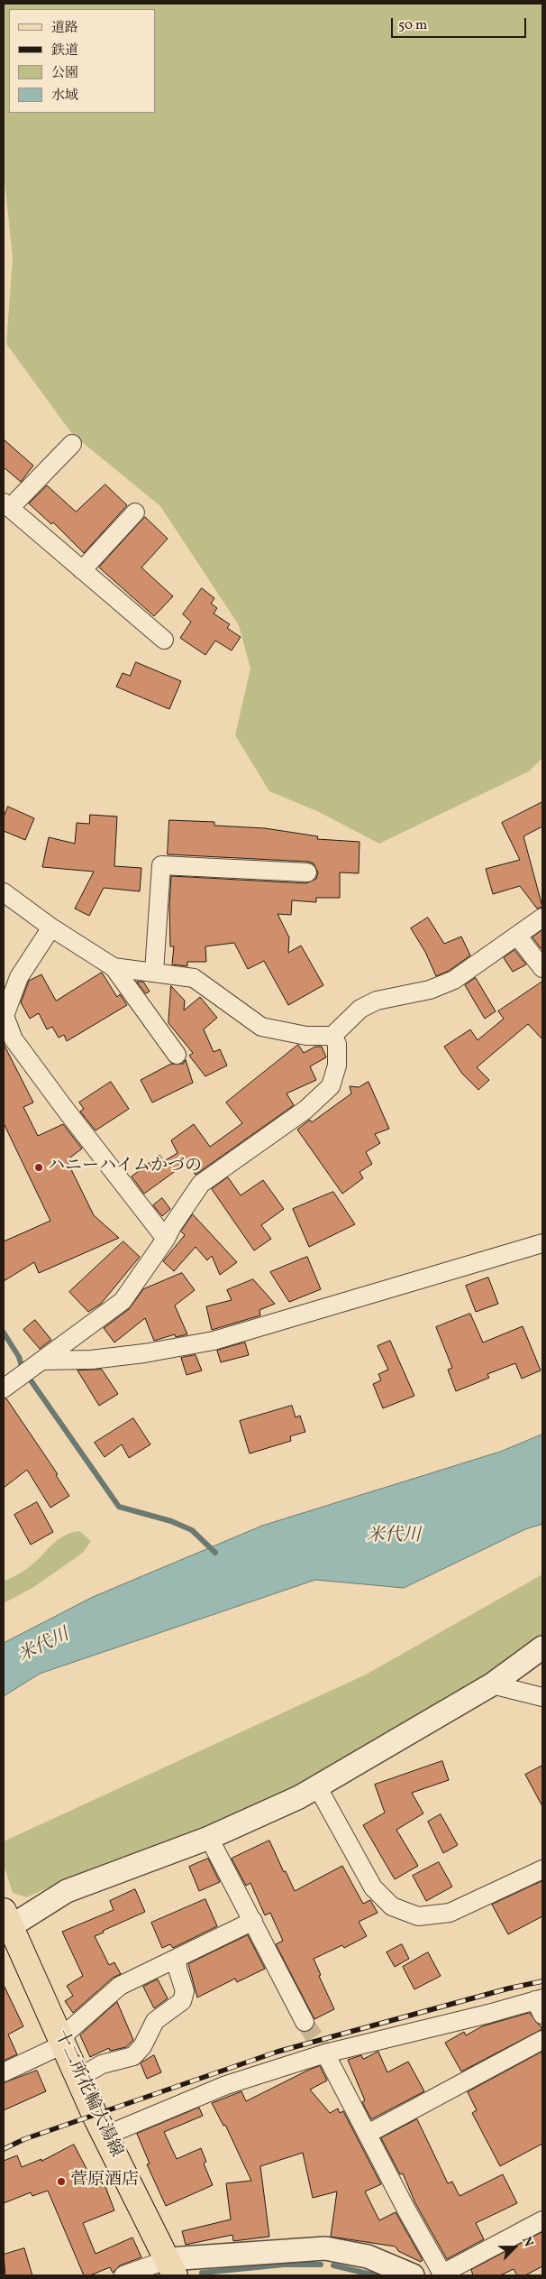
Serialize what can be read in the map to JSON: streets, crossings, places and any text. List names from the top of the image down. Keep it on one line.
{"streets":{"main road":["十二所花輪大湯線"]},"water":["米代川"],"places":["ハニーハイムかづの","菅原酒店"],"legend":["道路","鉄道","公園","水域"],"scale_bar":"50 m","north":"top right"}
